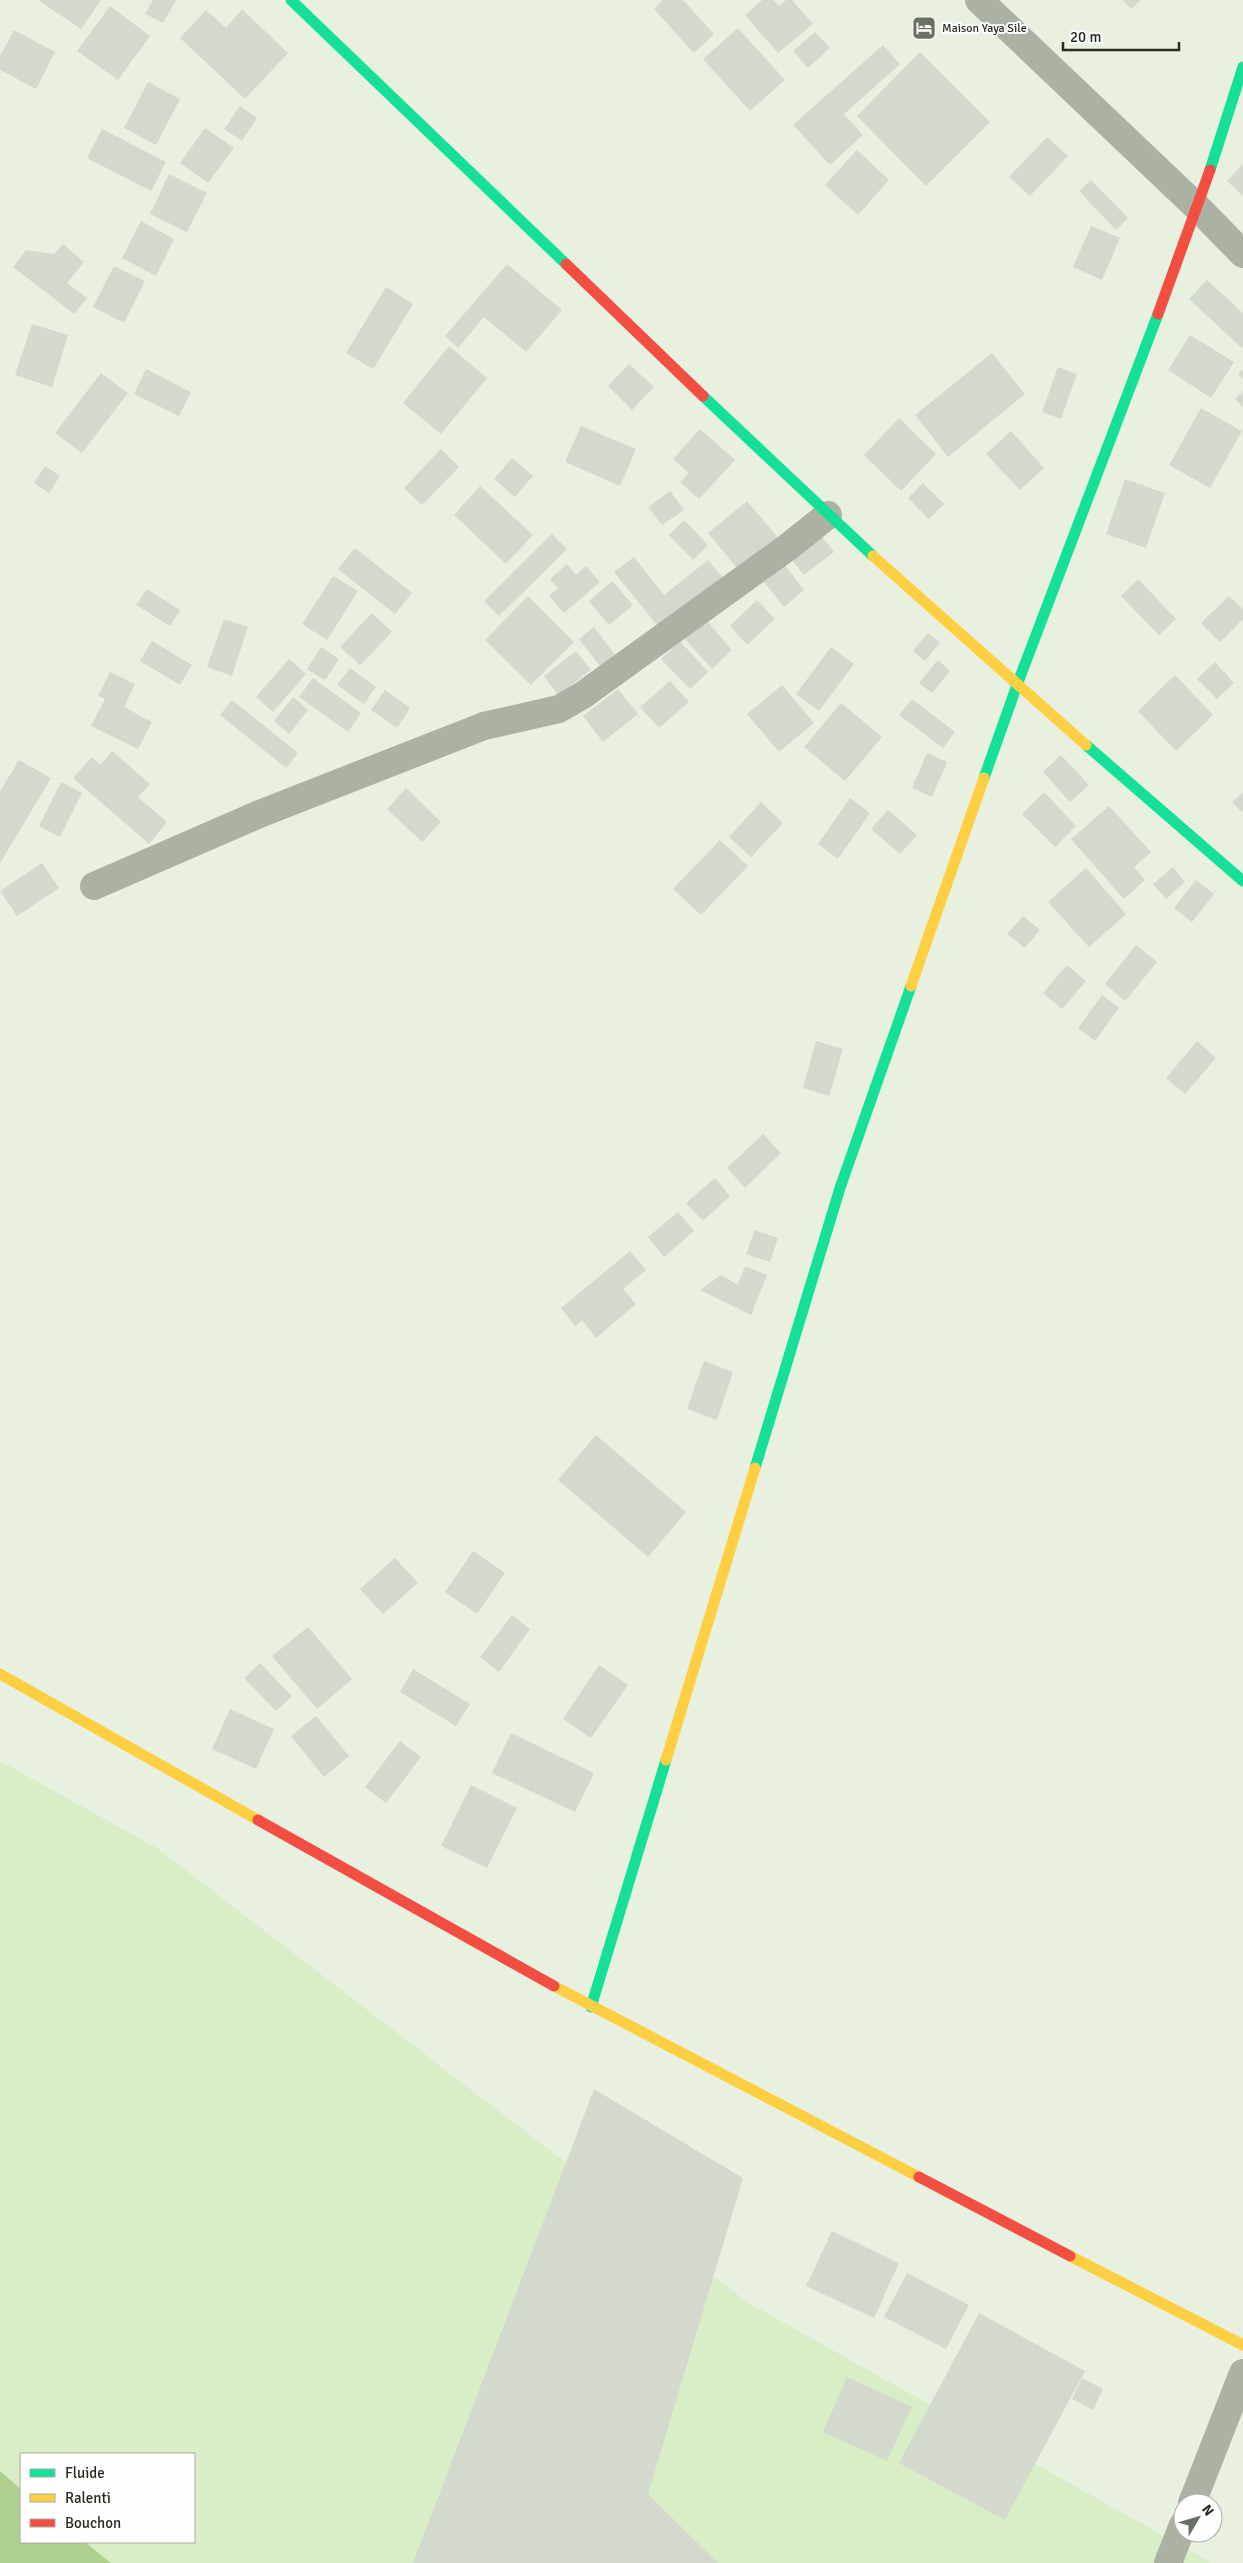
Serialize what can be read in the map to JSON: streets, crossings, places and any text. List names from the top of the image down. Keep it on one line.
{"places":{"hotel":["Maison Yaya Sile"]},"legend":["Fluide","Ralenti","Bouchon"],"scale_bar":"20 m","north":"top right"}
